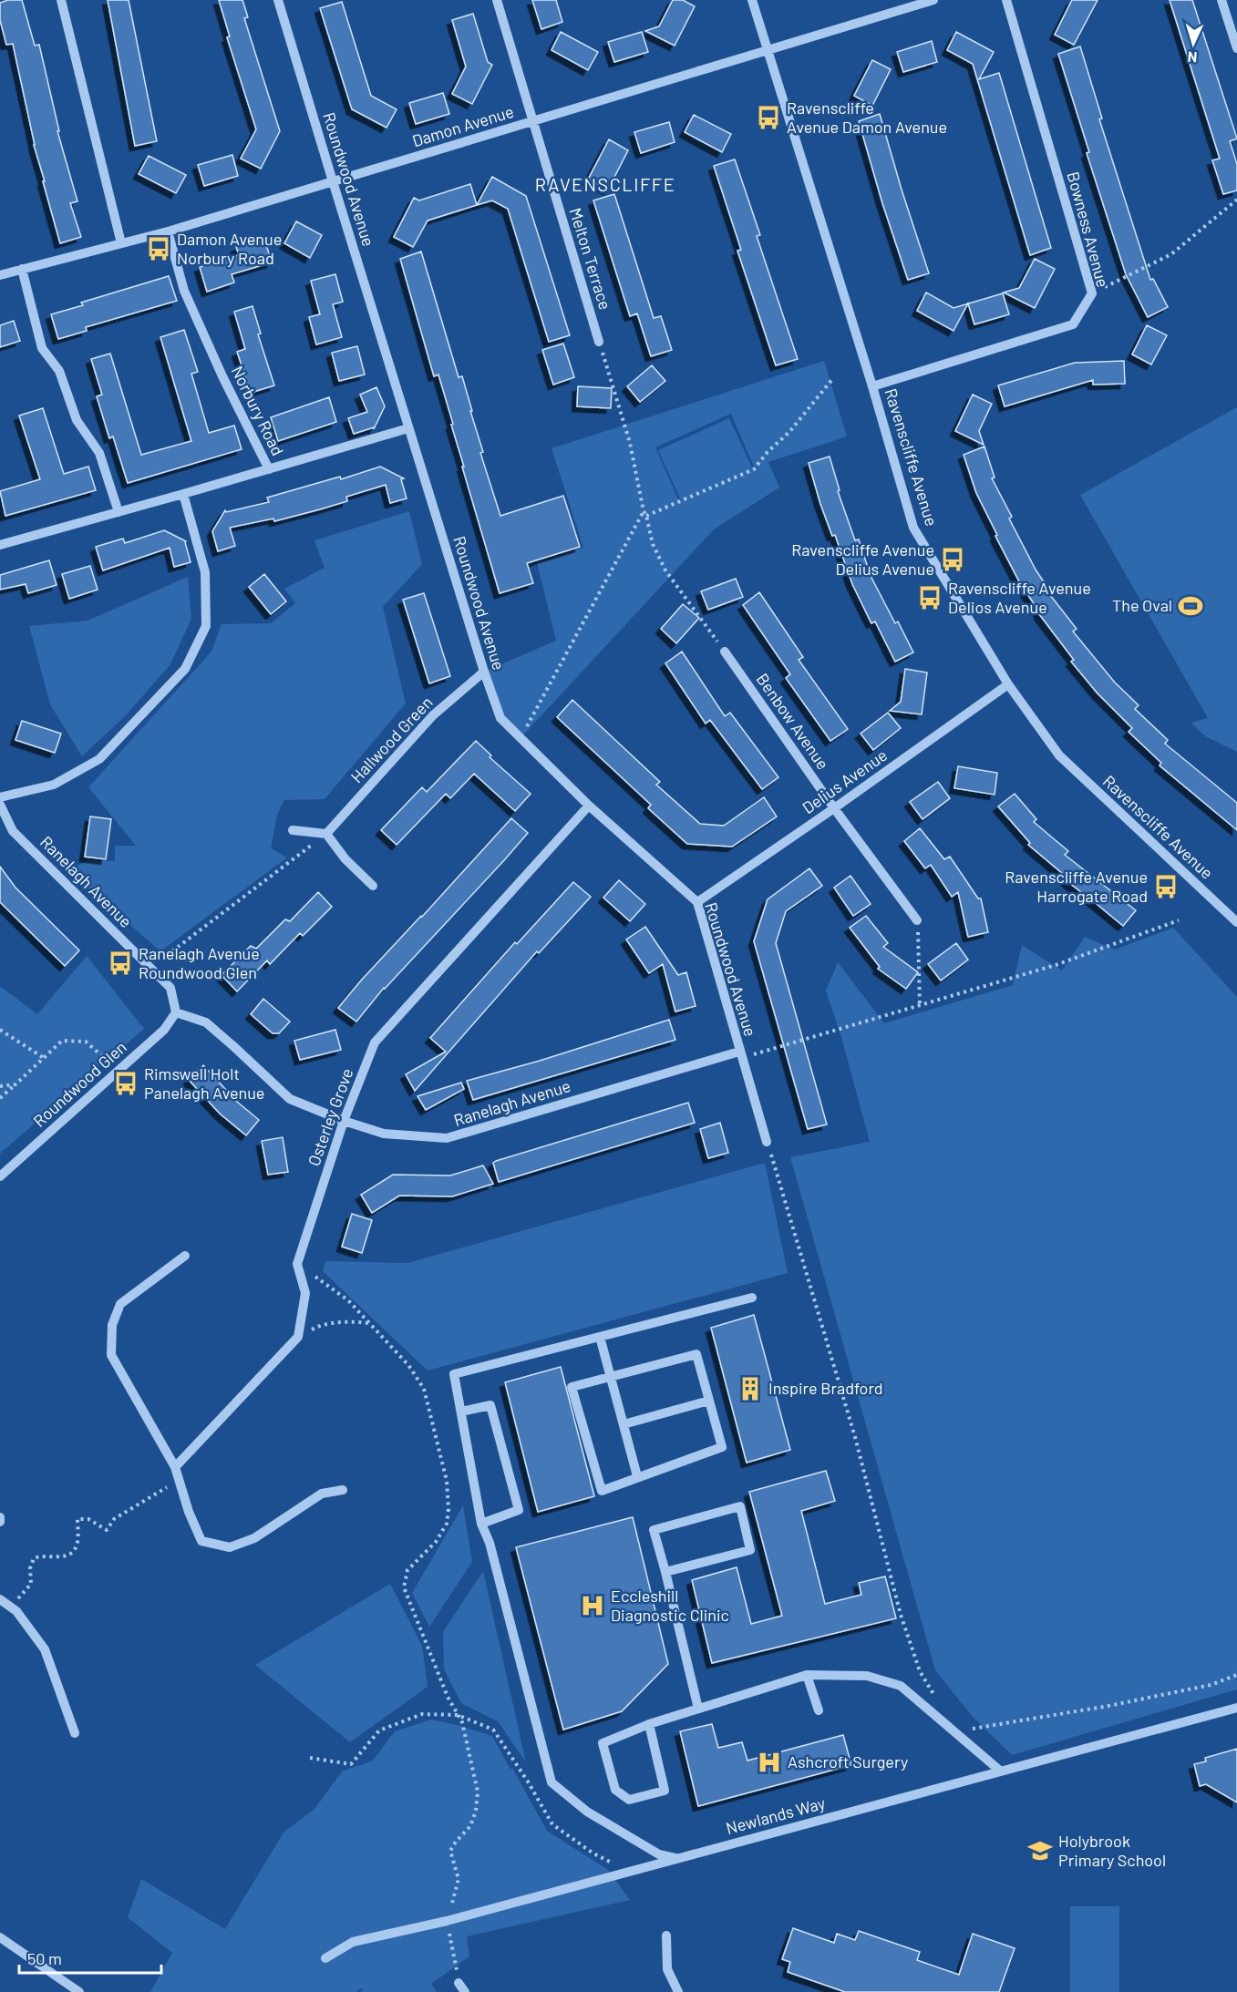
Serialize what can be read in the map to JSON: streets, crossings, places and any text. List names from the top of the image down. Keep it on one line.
{"streets":{"street":["Damon Avenue","Roundwood Avenue","Bowness Avenue","Melton Terrace","Norbury Road","Ravenscliffe Avenue","Benbow Avenue","Hallwood Green","Delius Avenue","Ranelagh Avenue","Roundwood Glen","Osterley Grove","Newlands Way"]},"crossings":[["Damon Avenue","Roundwood Avenue"],["Damon Avenue","Melton Terrace"],["Damon Avenue","Norbury Road"],["Damon Avenue","Ravenscliffe Avenue"],["Roundwood Avenue","Hallwood Green"],["Roundwood Avenue","Delius Avenue"],["Roundwood Avenue","Ranelagh Avenue"],["Roundwood Avenue","Osterley Grove"],["Bowness Avenue","Ravenscliffe Avenue"],["Ravenscliffe Avenue","Delius Avenue"],["Benbow Avenue","Delius Avenue"],["Ranelagh Avenue","Roundwood Glen"],["Ranelagh Avenue","Osterley Grove"]],"districts":["RAVENSCLIFFE"],"places":{"bus stop":["Ravenscliffe Avenue Damon Avenue","Damon Avenue Norbury Road","Ravenscliffe Avenue Delius Avenue","Ravenscliffe Avenue Delios Avenue","Ravenscliffe Avenue Harrogate Road","Ranelagh Avenue Roundwood Glen","Rimswell Holt Panelagh Avenue"],"sports":["The Oval"],"building":["Inspire Bradford"],"hospital":["Eccleshill Diagnostic Clinic","Ashcroft Surgery"],"school or university":["Holybrook Primary School"]},"scale_bar":"50 m","north":"bottom"}
